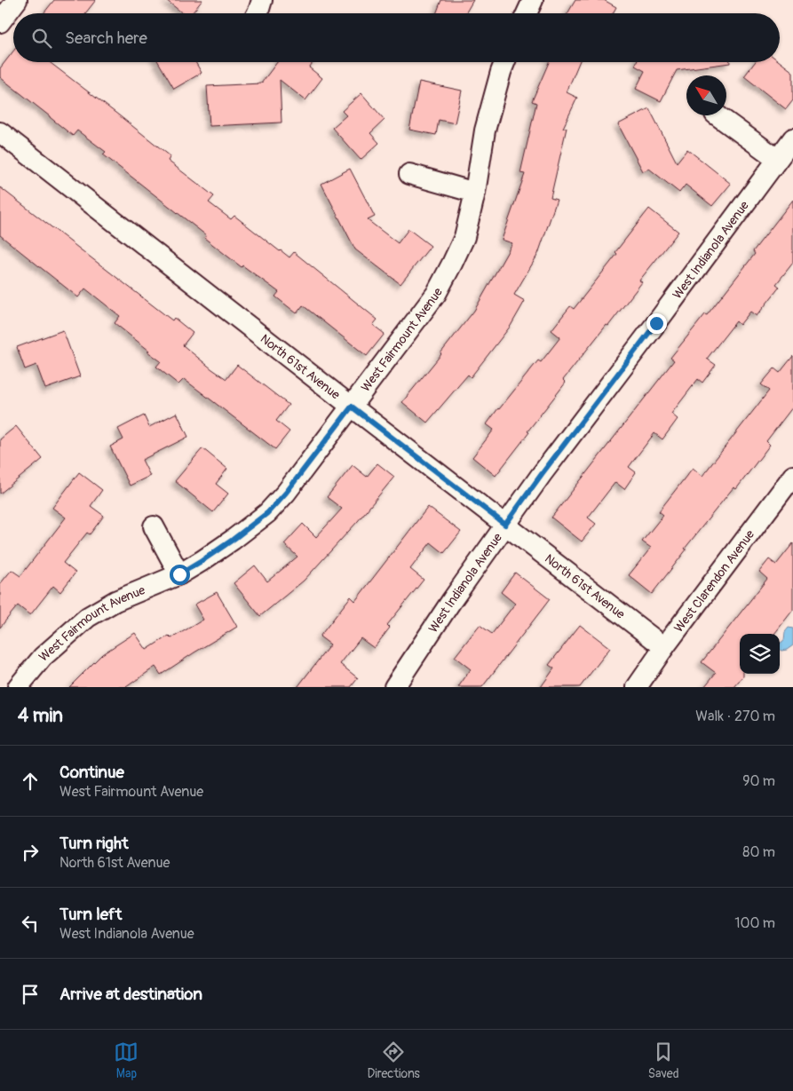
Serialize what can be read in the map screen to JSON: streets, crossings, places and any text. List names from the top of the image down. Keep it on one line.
{"streets":{"street":["West Indianola Avenue","West Fairmount Avenue","North 61st Avenue","West Clarendon Avenue"]},"crossings":[["West Indianola Avenue","North 61st Avenue"],["West Fairmount Avenue","North 61st Avenue"],["North 61st Avenue","West Clarendon Avenue"]],"north":"top left","page":{"search":"Search here","heading":["4 min","Walk · 270 m"],"list":[["Continue","West Fairmount Avenue","90 m"],["Turn right","North 61st Avenue","80 m"],["Turn left","West Indianola Avenue","100 m"],"Arrive at destination"],"nav":["Map","Directions","Saved"]}}
